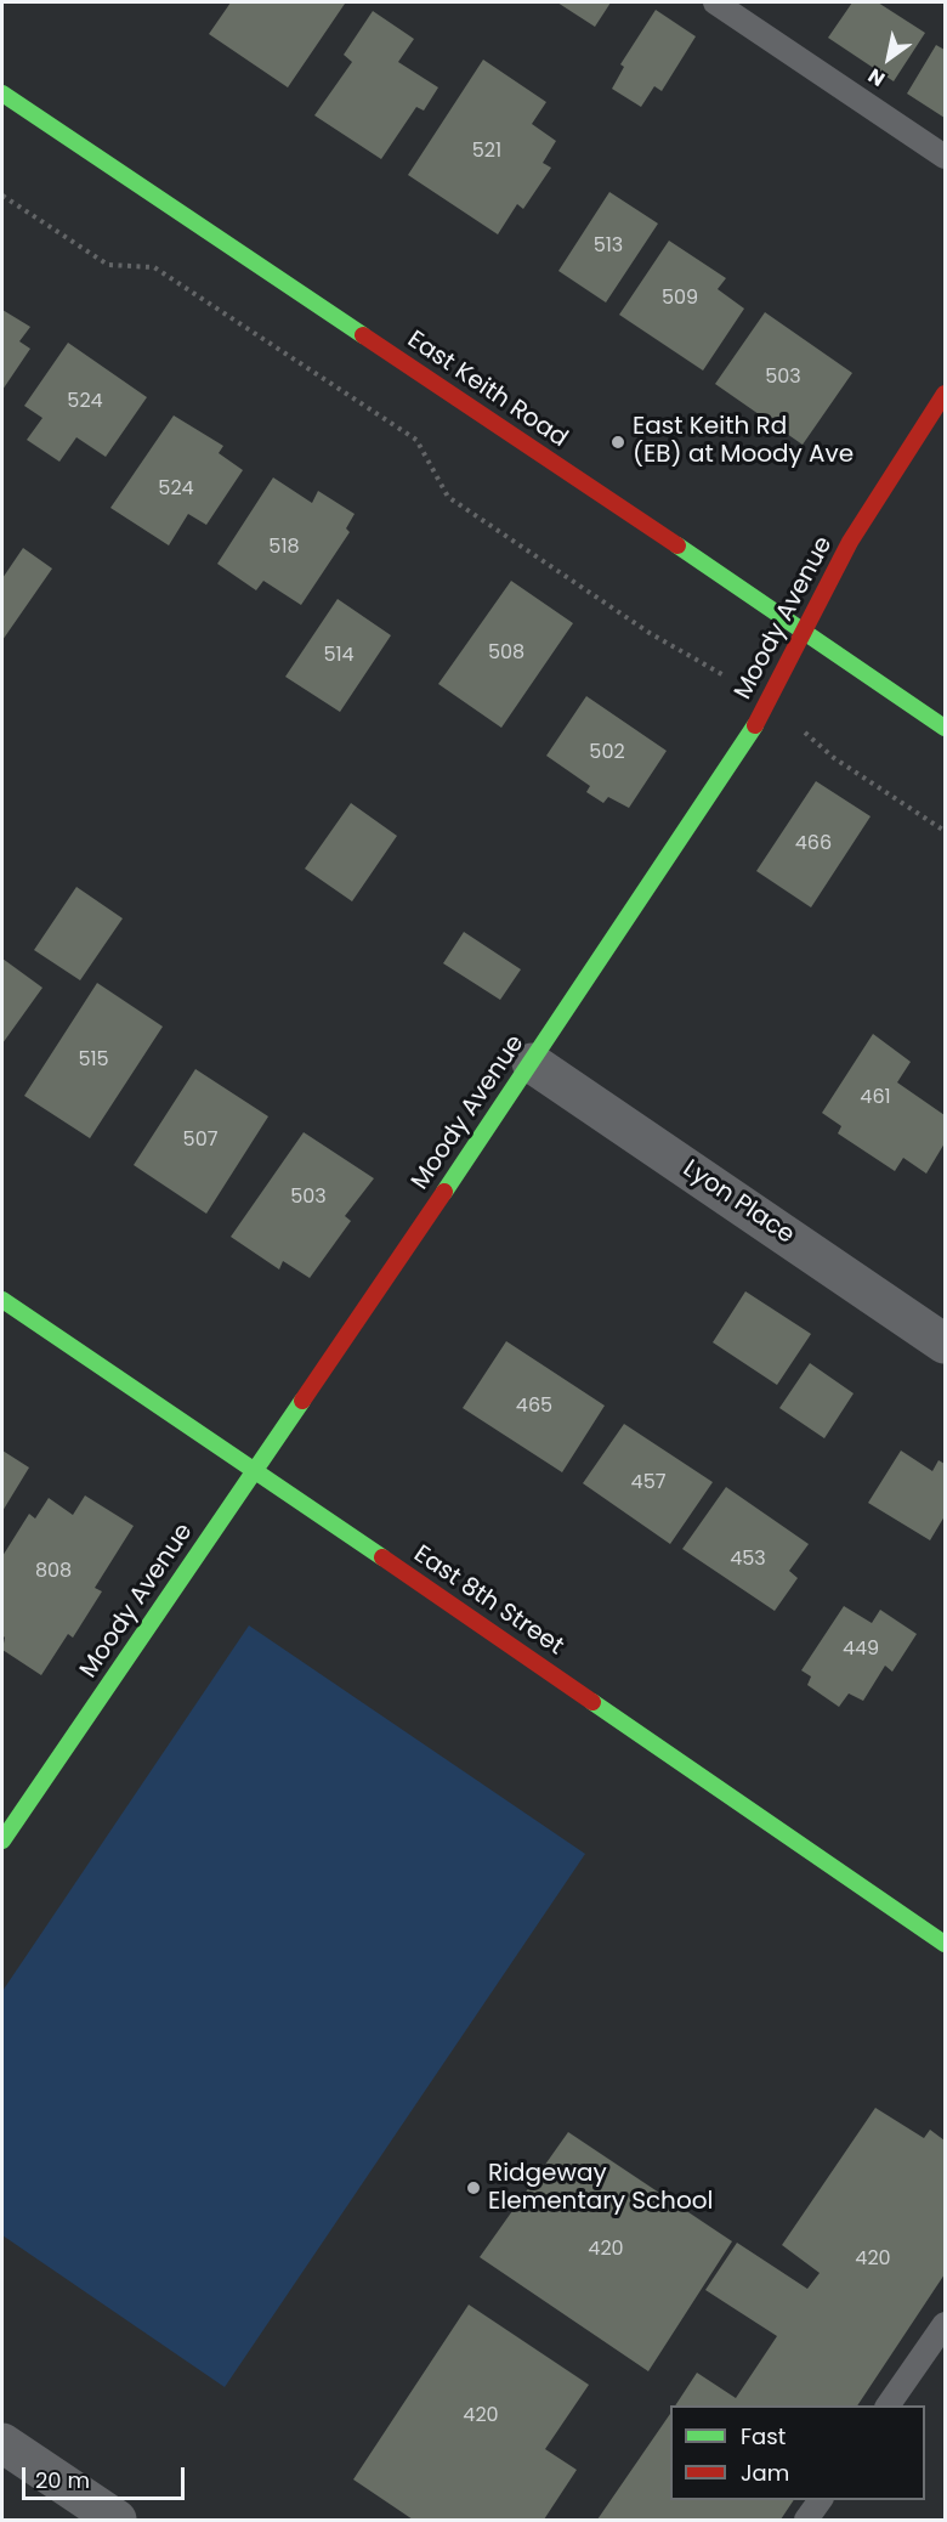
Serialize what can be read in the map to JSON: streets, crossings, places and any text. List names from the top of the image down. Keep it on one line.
{"streets":{"street":["East Keith Road","Moody Avenue","Lyon Place","East 8th Street"]},"crossings":[["East Keith Road","Moody Avenue"],["Moody Avenue","Lyon Place"],["Moody Avenue","East 8th Street"]],"places":["East Keith Rd (EB) at Moody Ave","Ridgeway Elementary School"],"house_numbers":["521","513","509","503","524","524","518","508","514","502","466","515","461","507","503","465","457","453","808","449","420","420","420"],"legend":["Fast","Jam"],"scale_bar":"20 m","north":"bottom left"}
